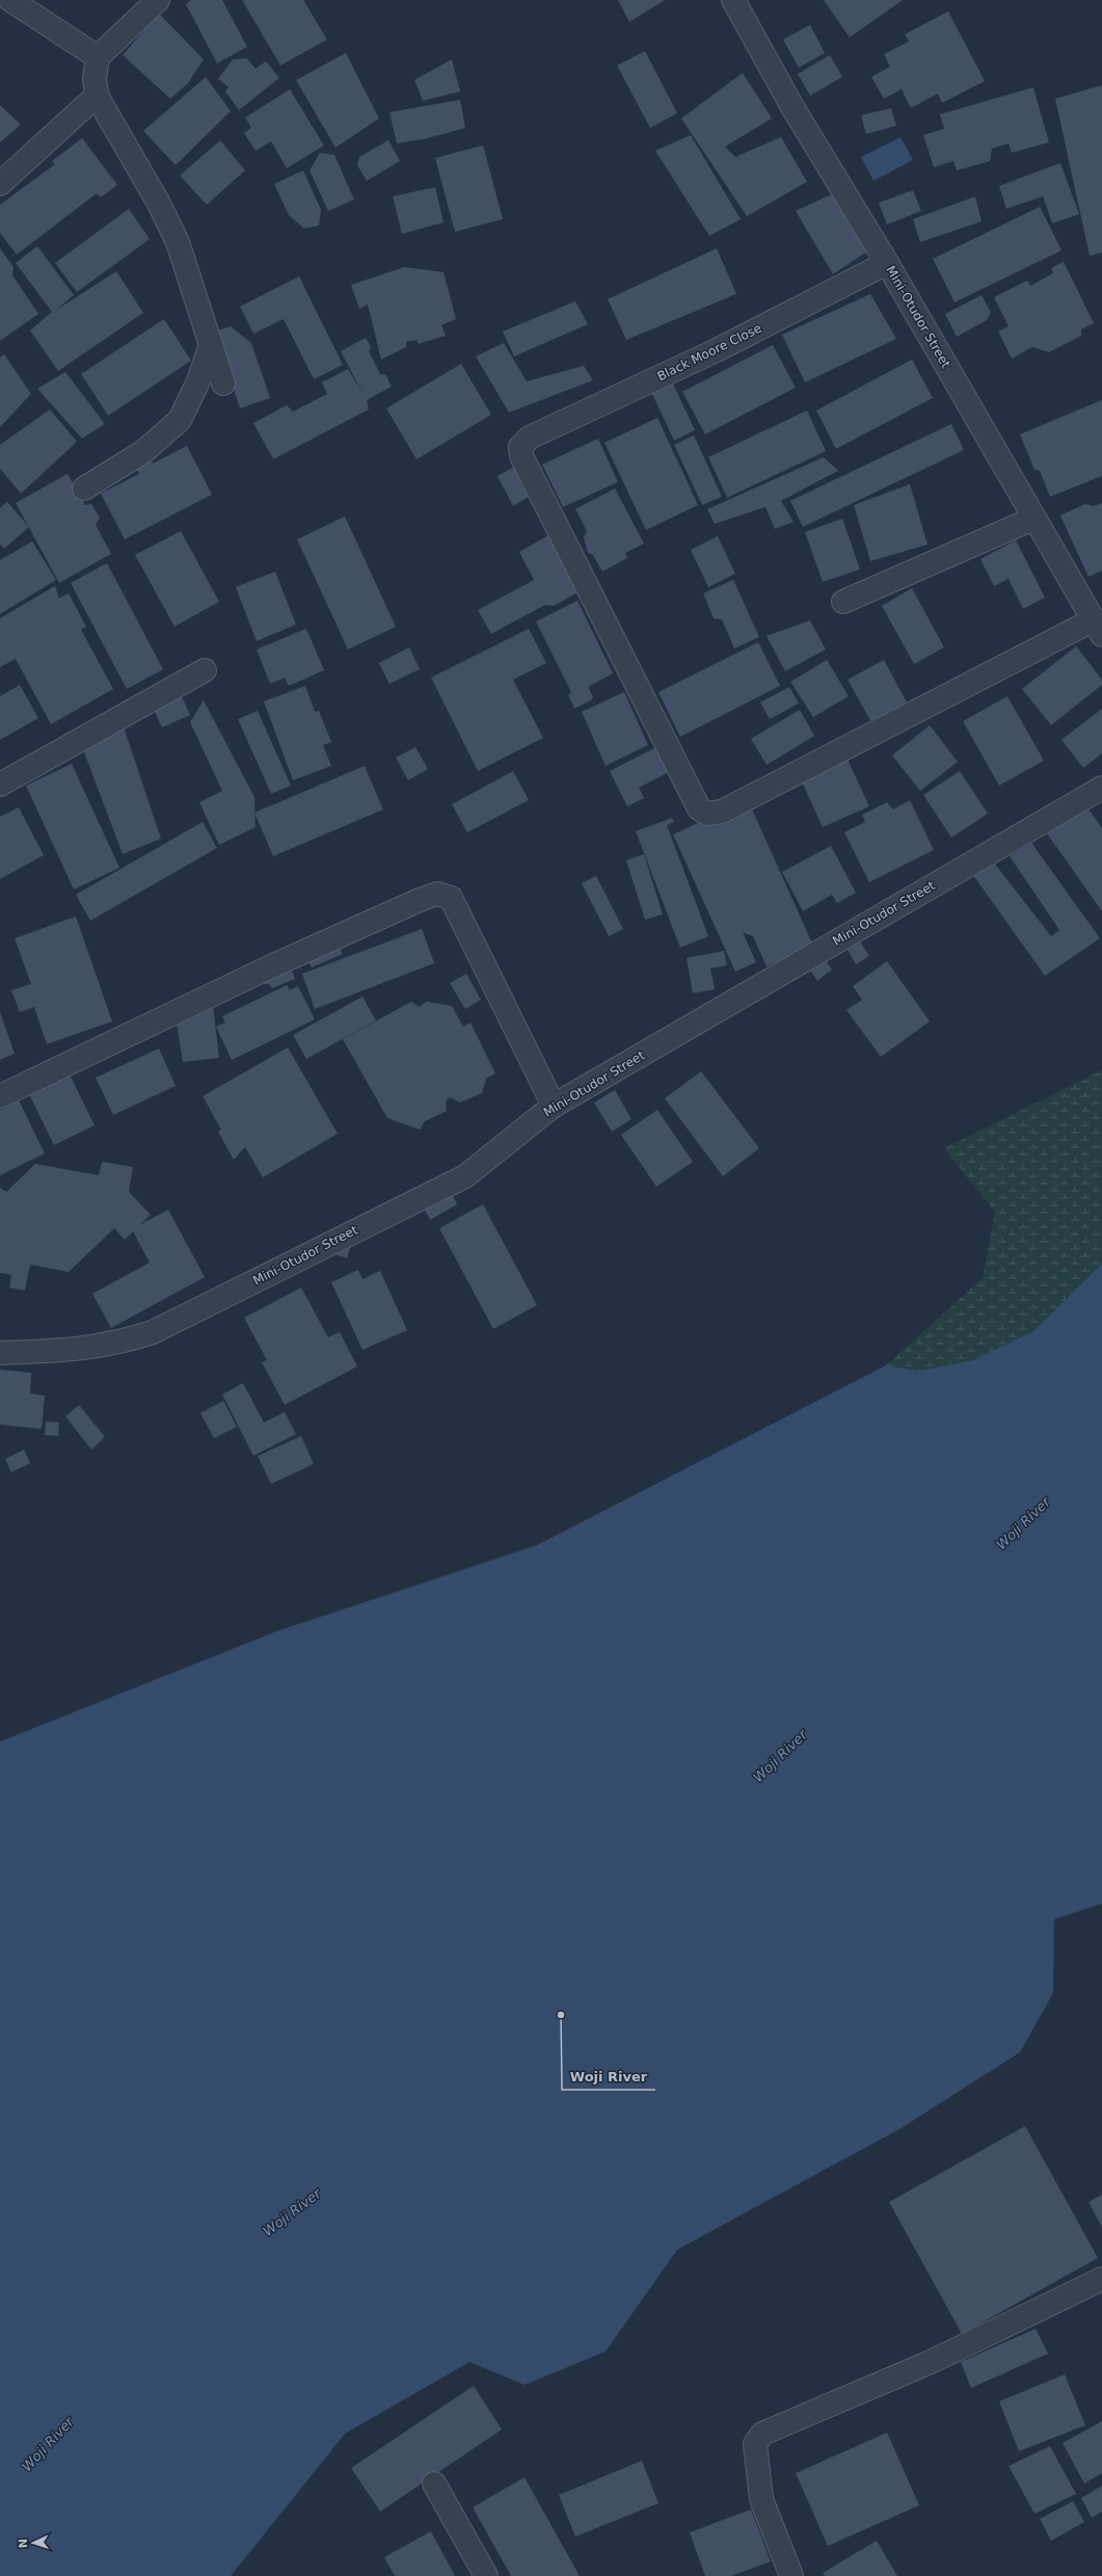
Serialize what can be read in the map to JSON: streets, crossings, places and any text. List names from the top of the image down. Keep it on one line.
{"streets":{"street":["Mini-Otudor Street","Black Moore Close"]},"crossings":[["Mini-Otudor Street","Black Moore Close"]],"water":["Woji River"],"places":["Woji River"],"north":"left"}
